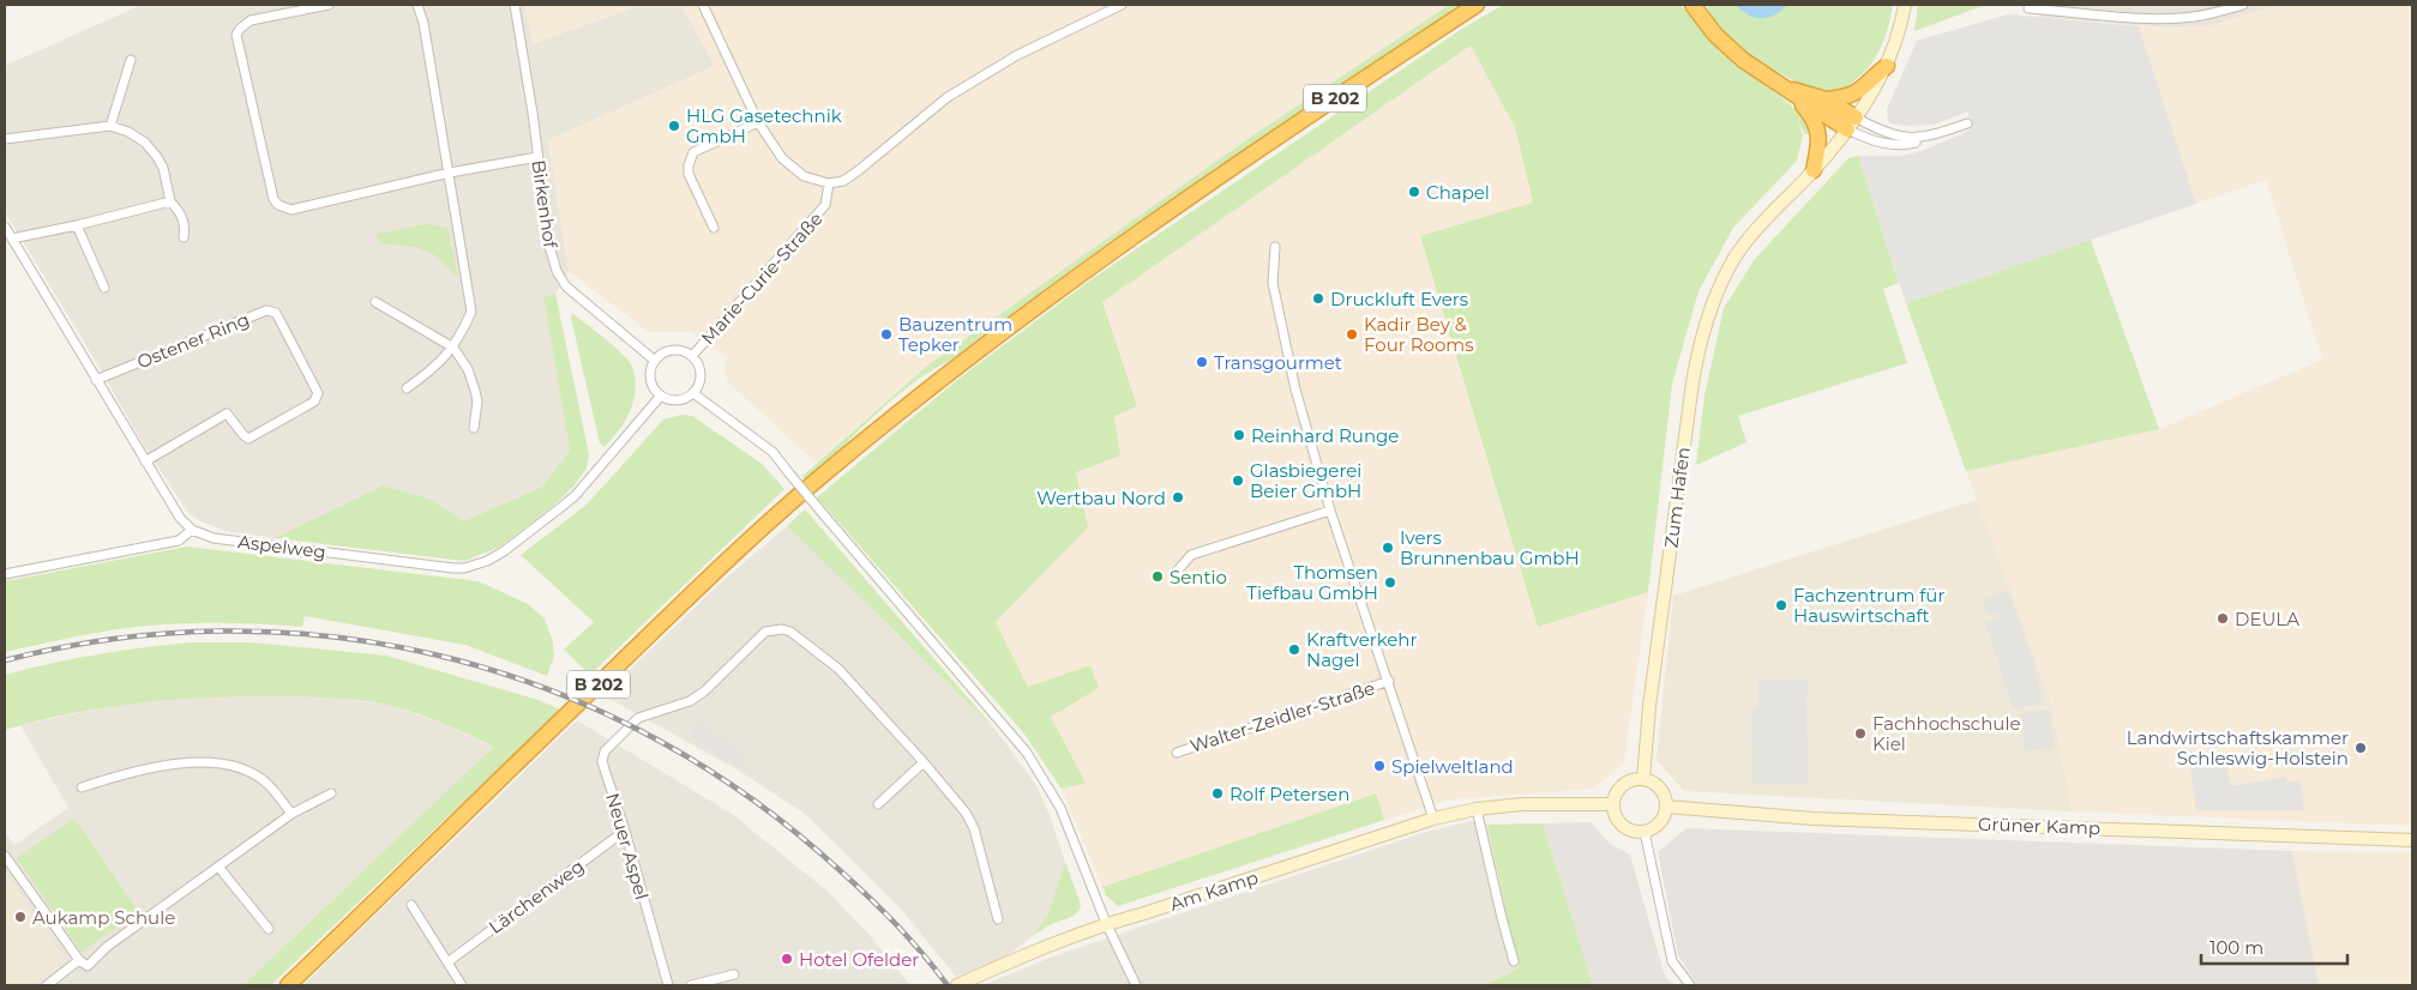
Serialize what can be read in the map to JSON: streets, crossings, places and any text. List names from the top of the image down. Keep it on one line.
{"streets":{"highway":["B 202"],"main road":["Zum Hafen","Grüner Kamp","Am Kamp"],"street":["Birkenhof","Marie-Curie-Straße","Ostener Ring","Aspelweg","Walter-Zeidler-Straße","Neuer Aspel","Lärchenweg"]},"crossings":[["Birkenhof","Marie-Curie-Straße"],["Birkenhof","Aspelweg"],["Marie-Curie-Straße","Aspelweg"],["Zum Hafen","Grüner Kamp"],["Zum Hafen","Am Kamp"],["Walter-Zeidler-Straße","Am Kamp"],["Grüner Kamp","Am Kamp"],["Neuer Aspel","Lärchenweg"]],"places":["HLG Gasetechnik GmbH","Chapel","Druckluft Evers","Bauzentrum Tepker","Kadir Bey & Four Rooms","Transgourmet","Reinhard Runge","Glasbiegerei Beier GmbH","Wertbau Nord","Ivers Brunnenbau GmbH","Sentio","Thomsen Tiefbau GmbH","Fachzentrum für Hauswirtschaft","DEULA","Kraftverkehr Nagel","Fachhochschule Kiel","Landwirtschaftskammer Schleswig-Holstein","Spielweltland","Rolf Petersen","Aukamp Schule","Hotel Ofelder"],"scale_bar":"100 m"}
